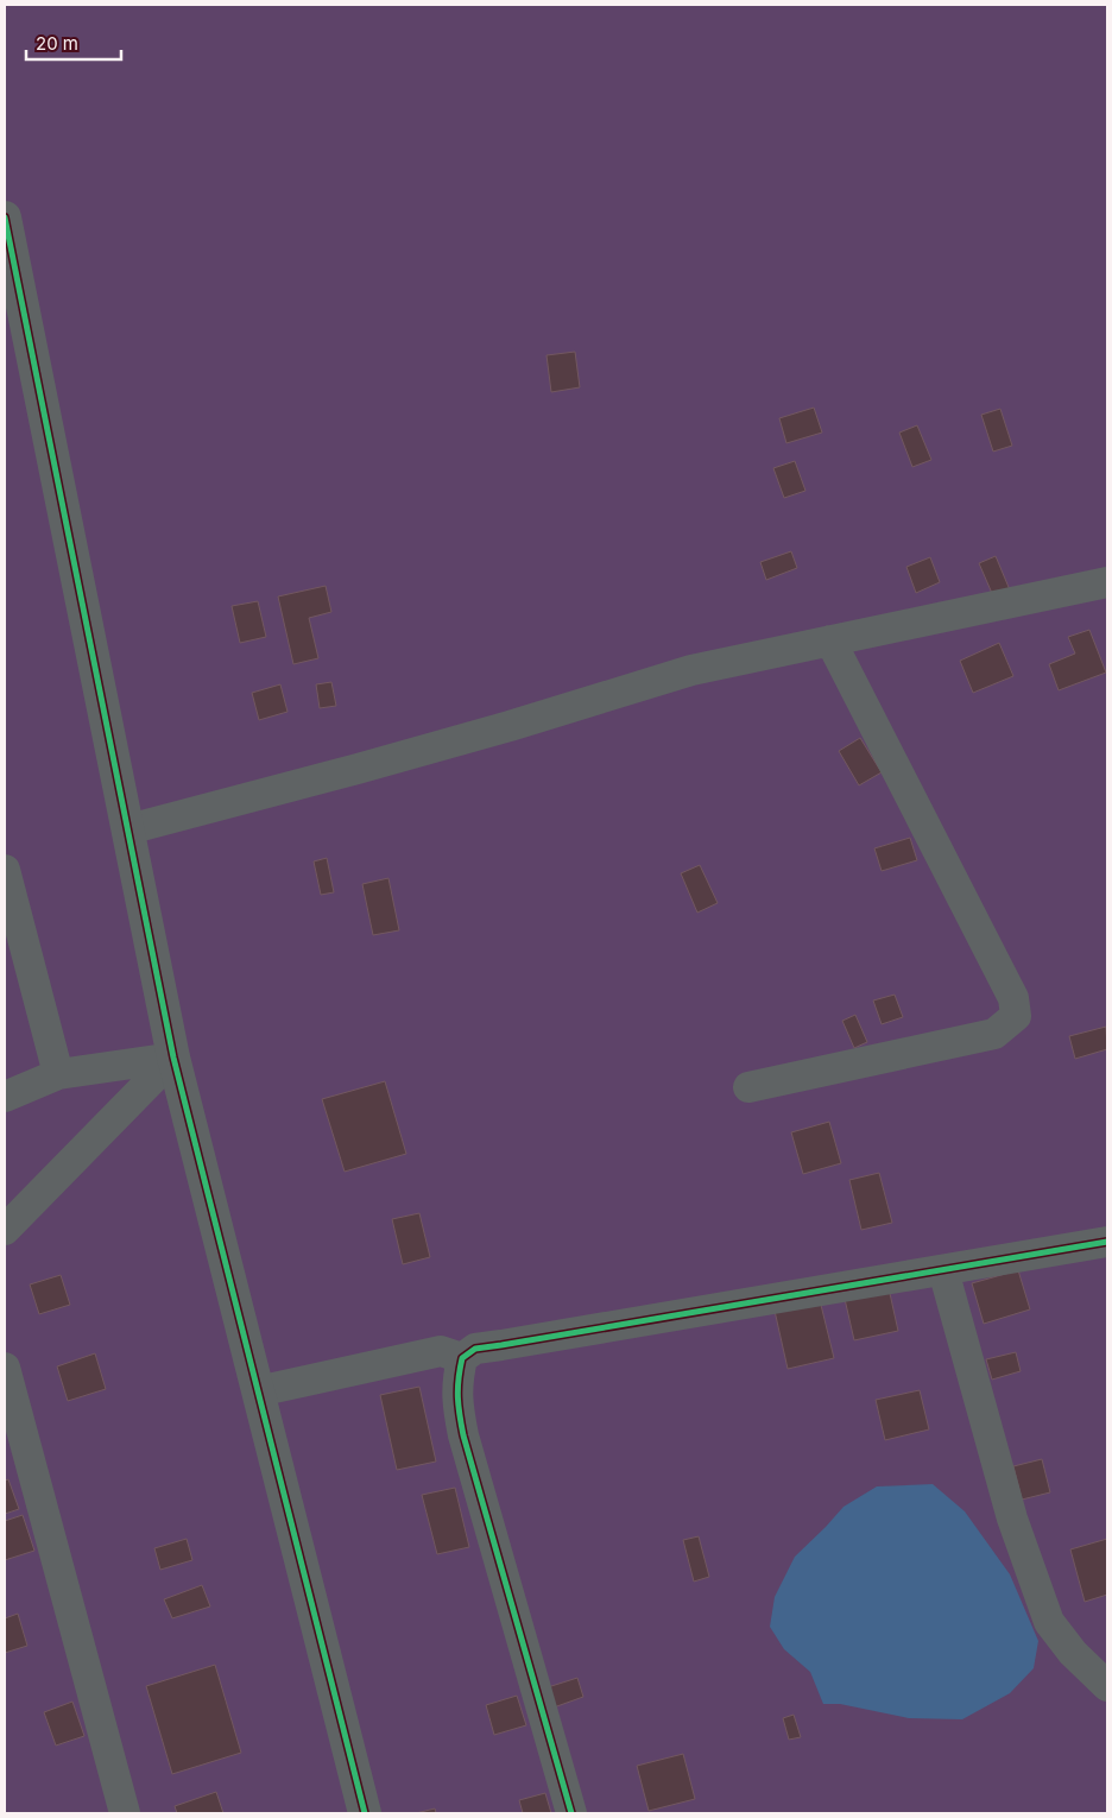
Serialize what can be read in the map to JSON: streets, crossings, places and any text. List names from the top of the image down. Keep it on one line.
{"scale_bar":"20 m"}
